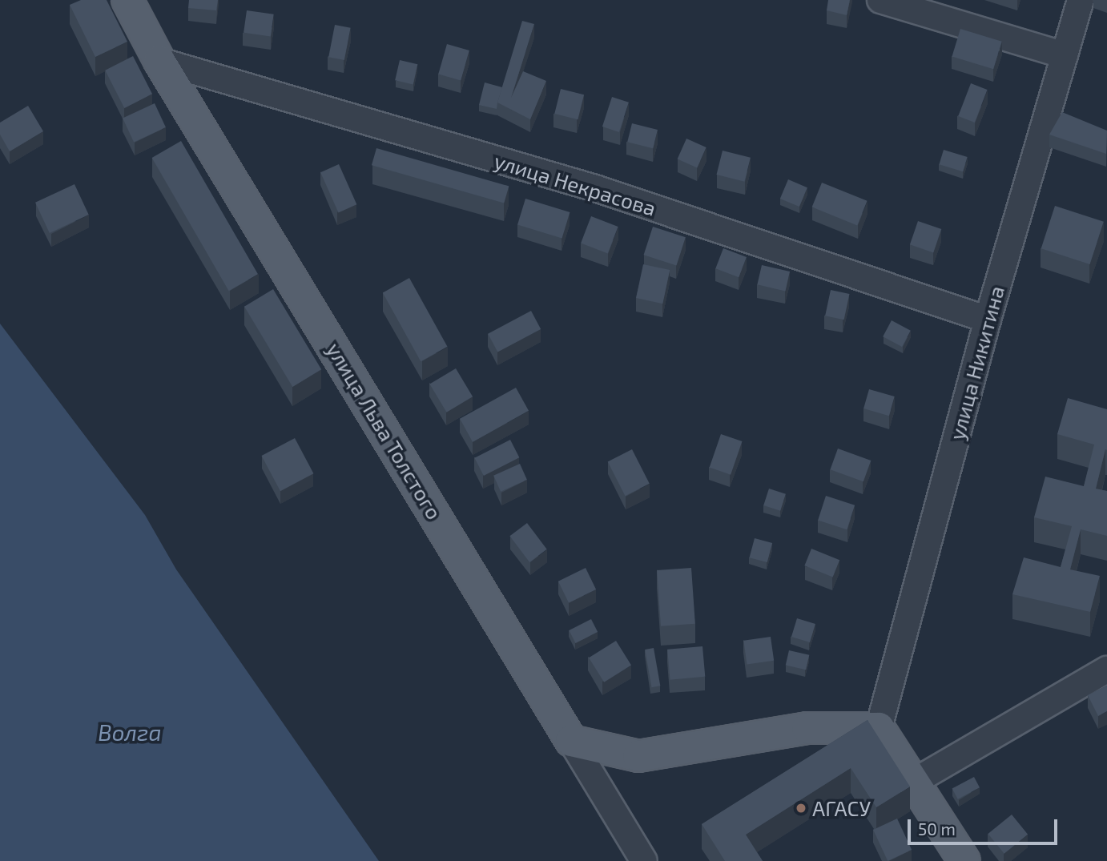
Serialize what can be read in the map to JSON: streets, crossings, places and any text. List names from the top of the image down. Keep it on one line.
{"streets":{"main road":["улица Льва Толстого"],"street":["улица Некрасова","улица Никитина"]},"crossings":[["улица Некрасова","улица Никитина"],["улица Некрасова","улица Льва Толстого"]],"water":["Волга"],"places":["АГАСУ"],"scale_bar":"50 m"}
